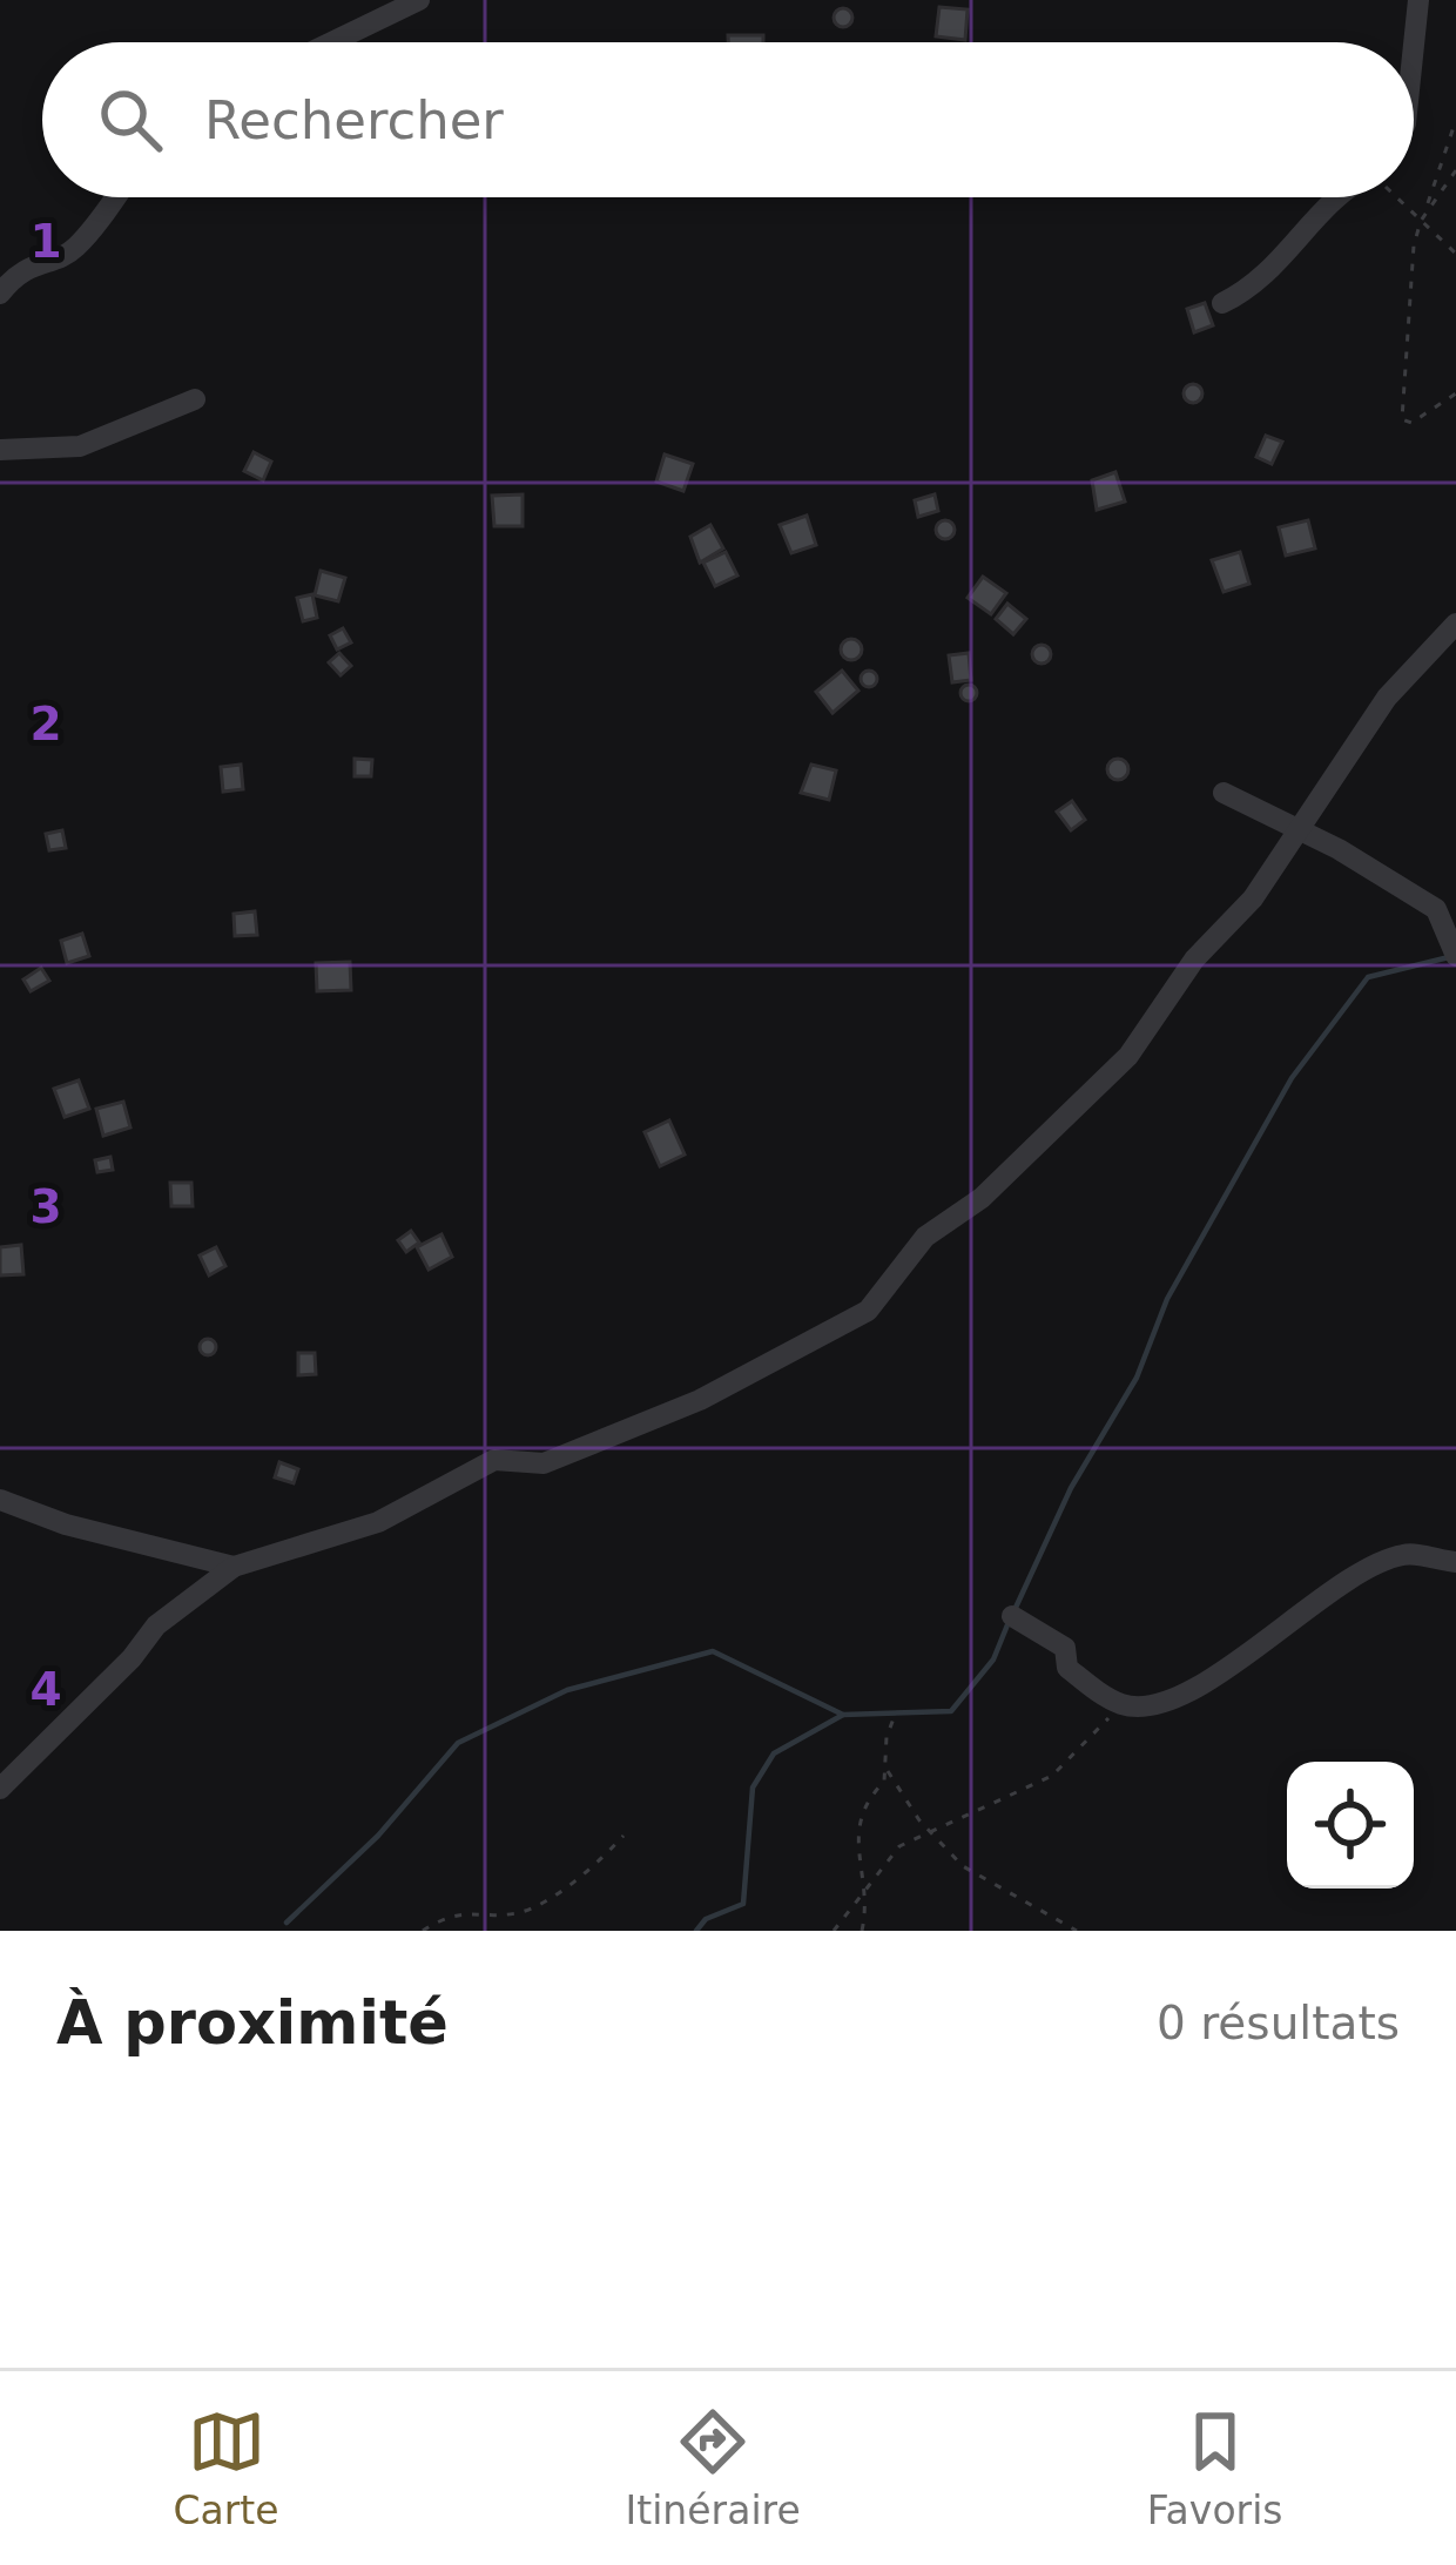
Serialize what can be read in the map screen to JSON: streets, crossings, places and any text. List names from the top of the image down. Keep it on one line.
{"page":{"search":"Rechercher","heading":["À proximité","0 résultats"],"nav":["Carte","Itinéraire","Favoris"]},"grid":{"rows":["1","2","3","4"]}}
